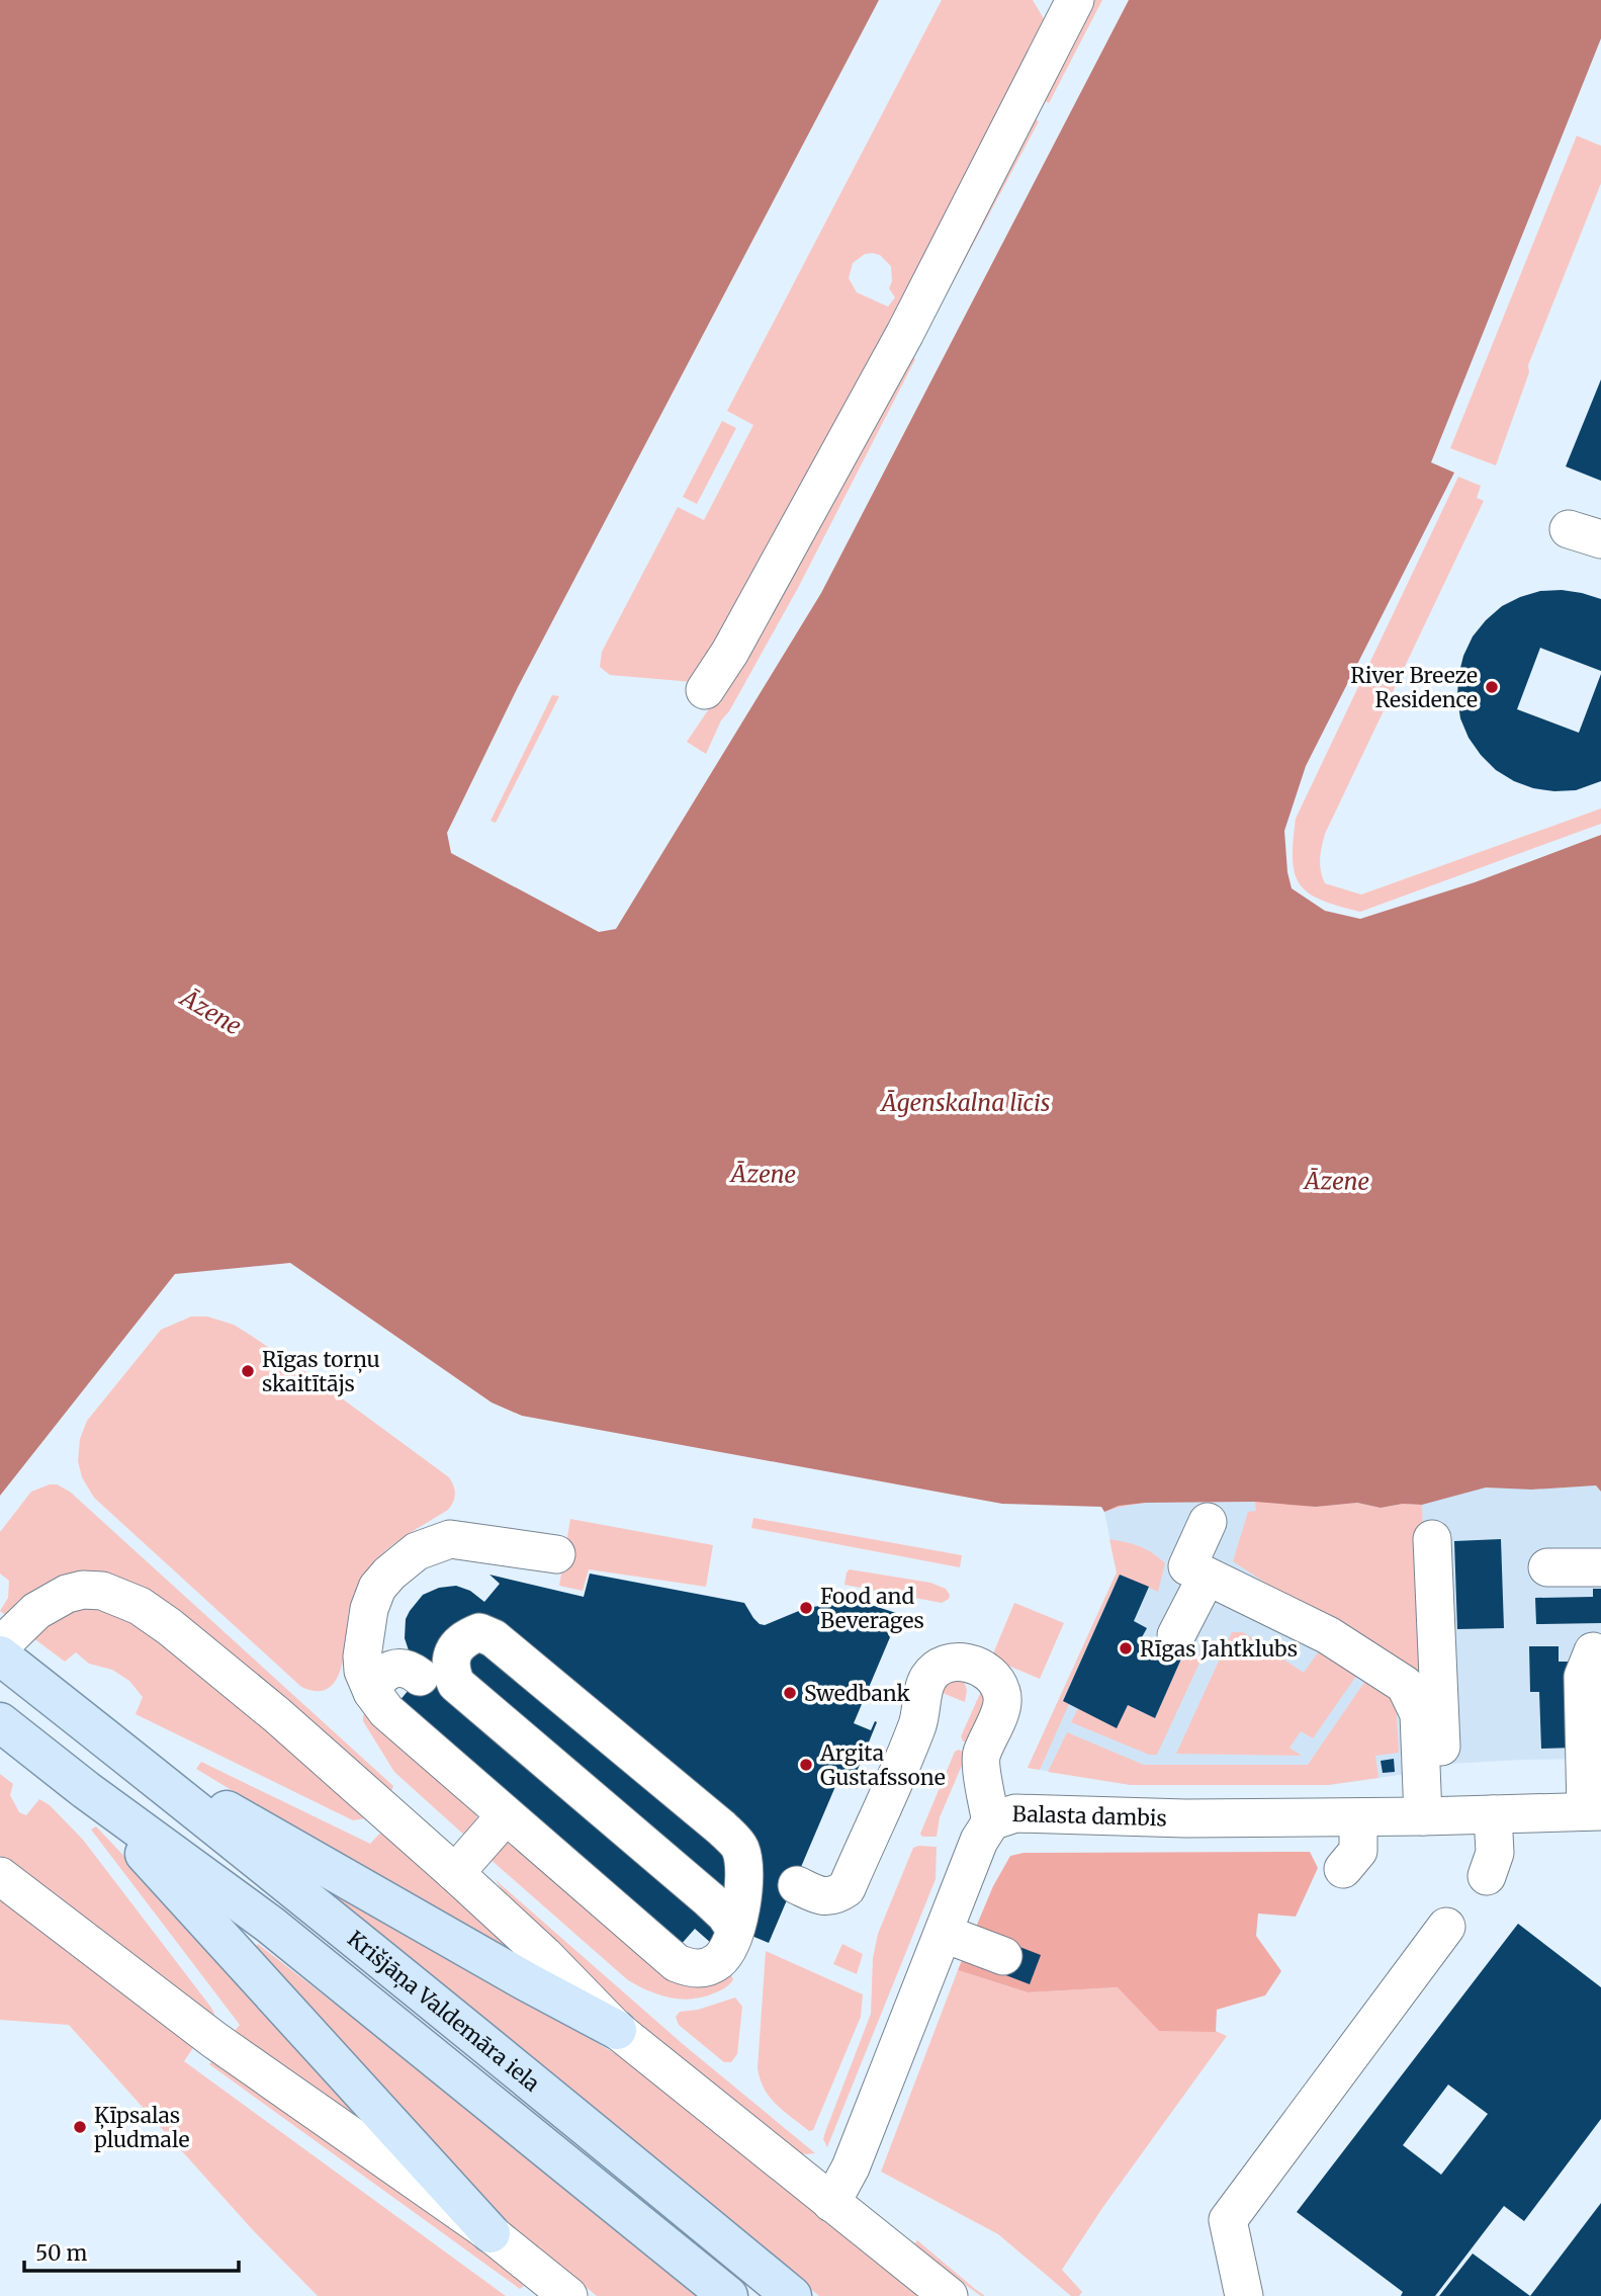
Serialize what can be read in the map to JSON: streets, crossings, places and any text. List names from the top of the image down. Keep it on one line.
{"streets":{"main road":["Krišjāņa Valdemāra iela"],"street":["Balasta dambis"]},"water":["Āzene","Āgenskalna līcis"],"places":["River Breeze Residence","Rīgas torņu skaitītājs","Food and Beverages","Rīgas Jahtklubs","Swedbank","Argita Gustafssone","Ķīpsalas pludmale"],"scale_bar":"50 m"}
